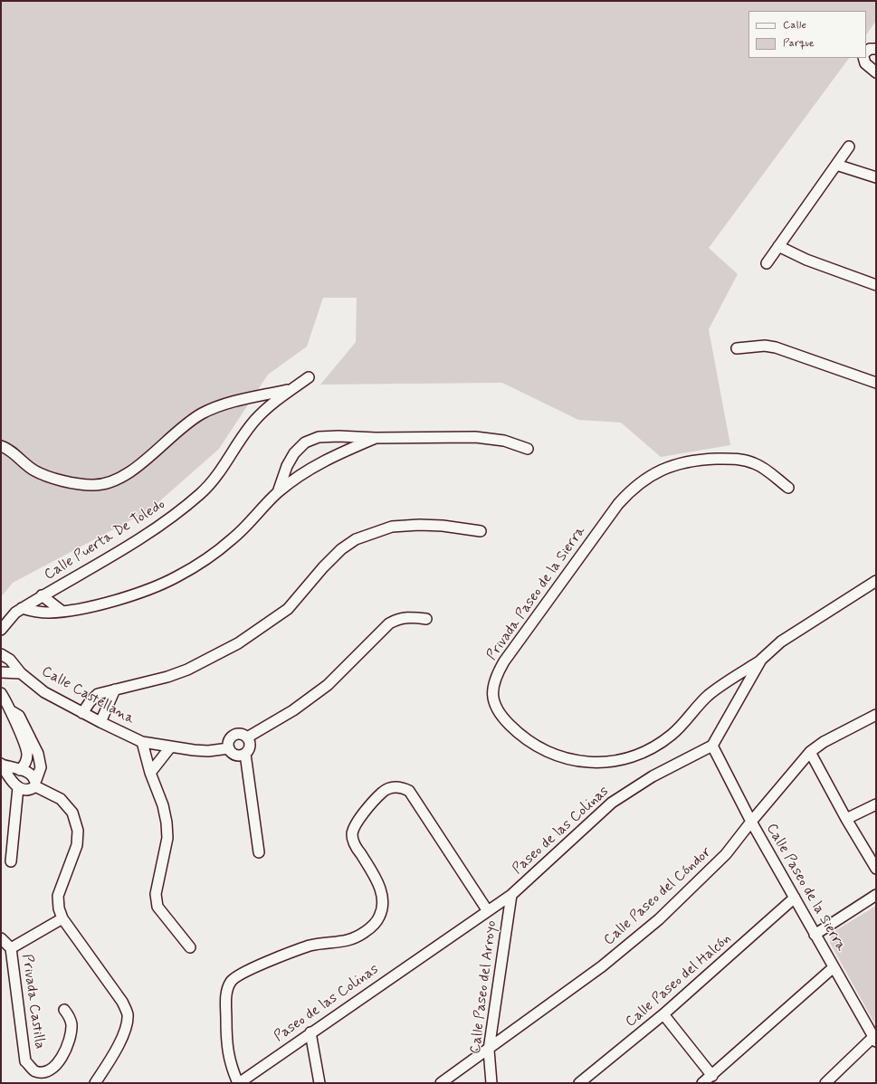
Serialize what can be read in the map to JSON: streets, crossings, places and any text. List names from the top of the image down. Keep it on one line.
{"streets":{"street":["Calle Puerta De Toledo","Privada Paseo de la Sierra","Calle Castellana","Paseo de las Colinas","Calle Paseo de la Sierra","Calle Paseo del Cóndor","Calle Paseo del Halcón","Calle Paseo del Arroyo","Privada Castilla"]},"crossings":[["Paseo de las Colinas","Calle Paseo de la Sierra"],["Paseo de las Colinas","Calle Paseo del Arroyo"],["Calle Paseo de la Sierra","Calle Paseo del Cóndor"],["Calle Paseo de la Sierra","Calle Paseo del Halcón"],["Calle Paseo del Cóndor","Calle Paseo del Arroyo"]],"legend":["Calle","Parque"]}
